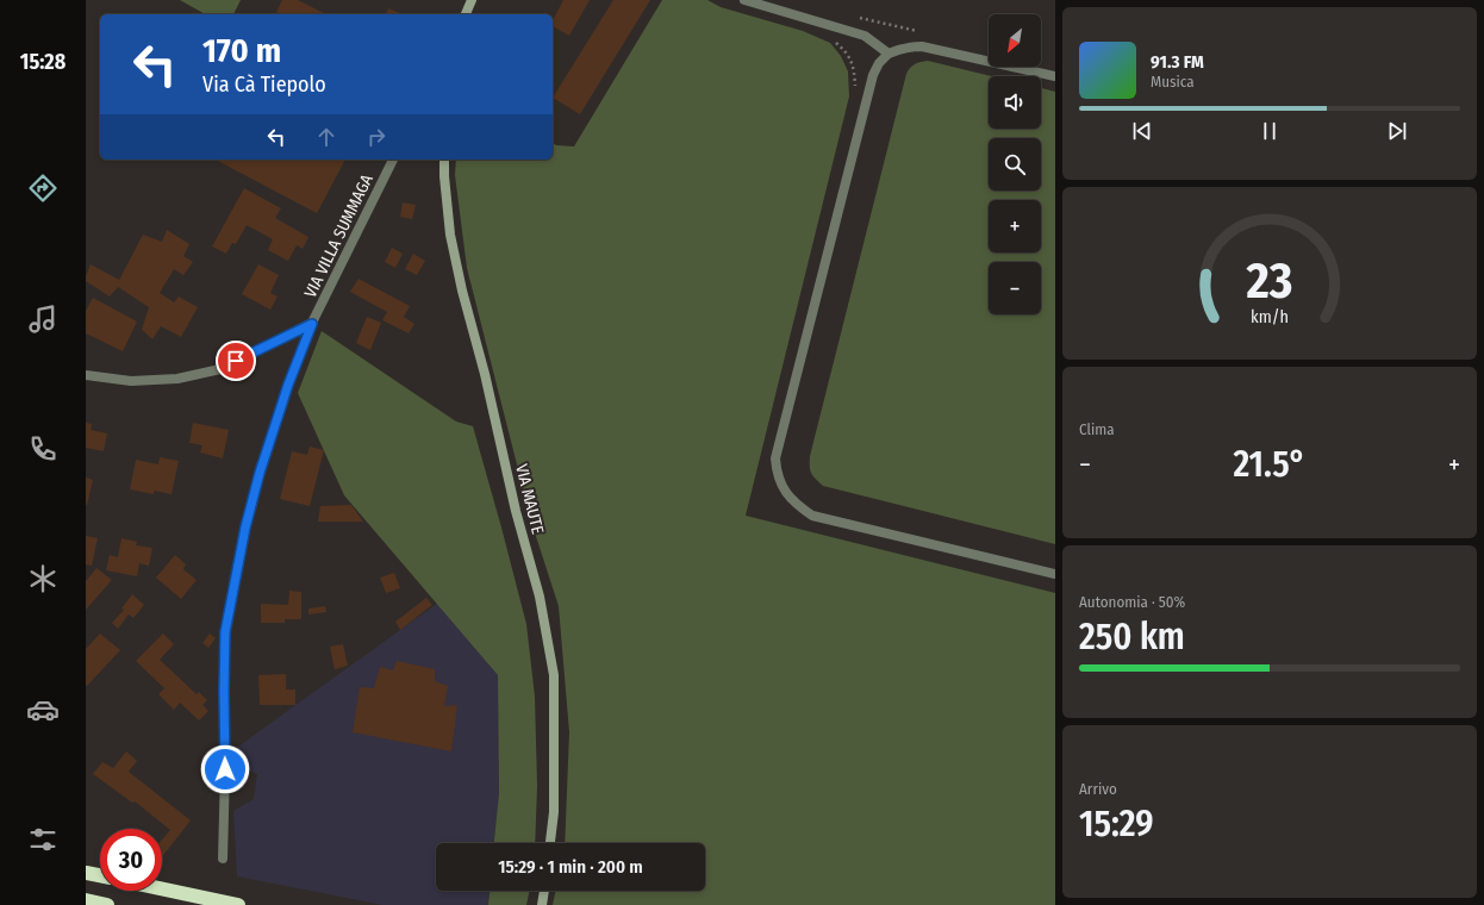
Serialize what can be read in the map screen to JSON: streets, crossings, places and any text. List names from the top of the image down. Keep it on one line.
{"streets":{"street":["VIA VILLA SUMMAGA","VIA MAUTE"]},"north":"bottom left","page":{"tabs":"15:28","map_buttons":["+","−"],"turn":["170 m","Via Cà Tiepolo"],"song":["91.3 FM","Musica"],"tile":["Clima",["Autonomia · 50%","250 km"],["Arrivo","15:29"]],"heat":["−","21.5°","+"],"limit":"30","trip":"15:29 · 1 min · 200 m","gauge":["23","km/h"]}}
